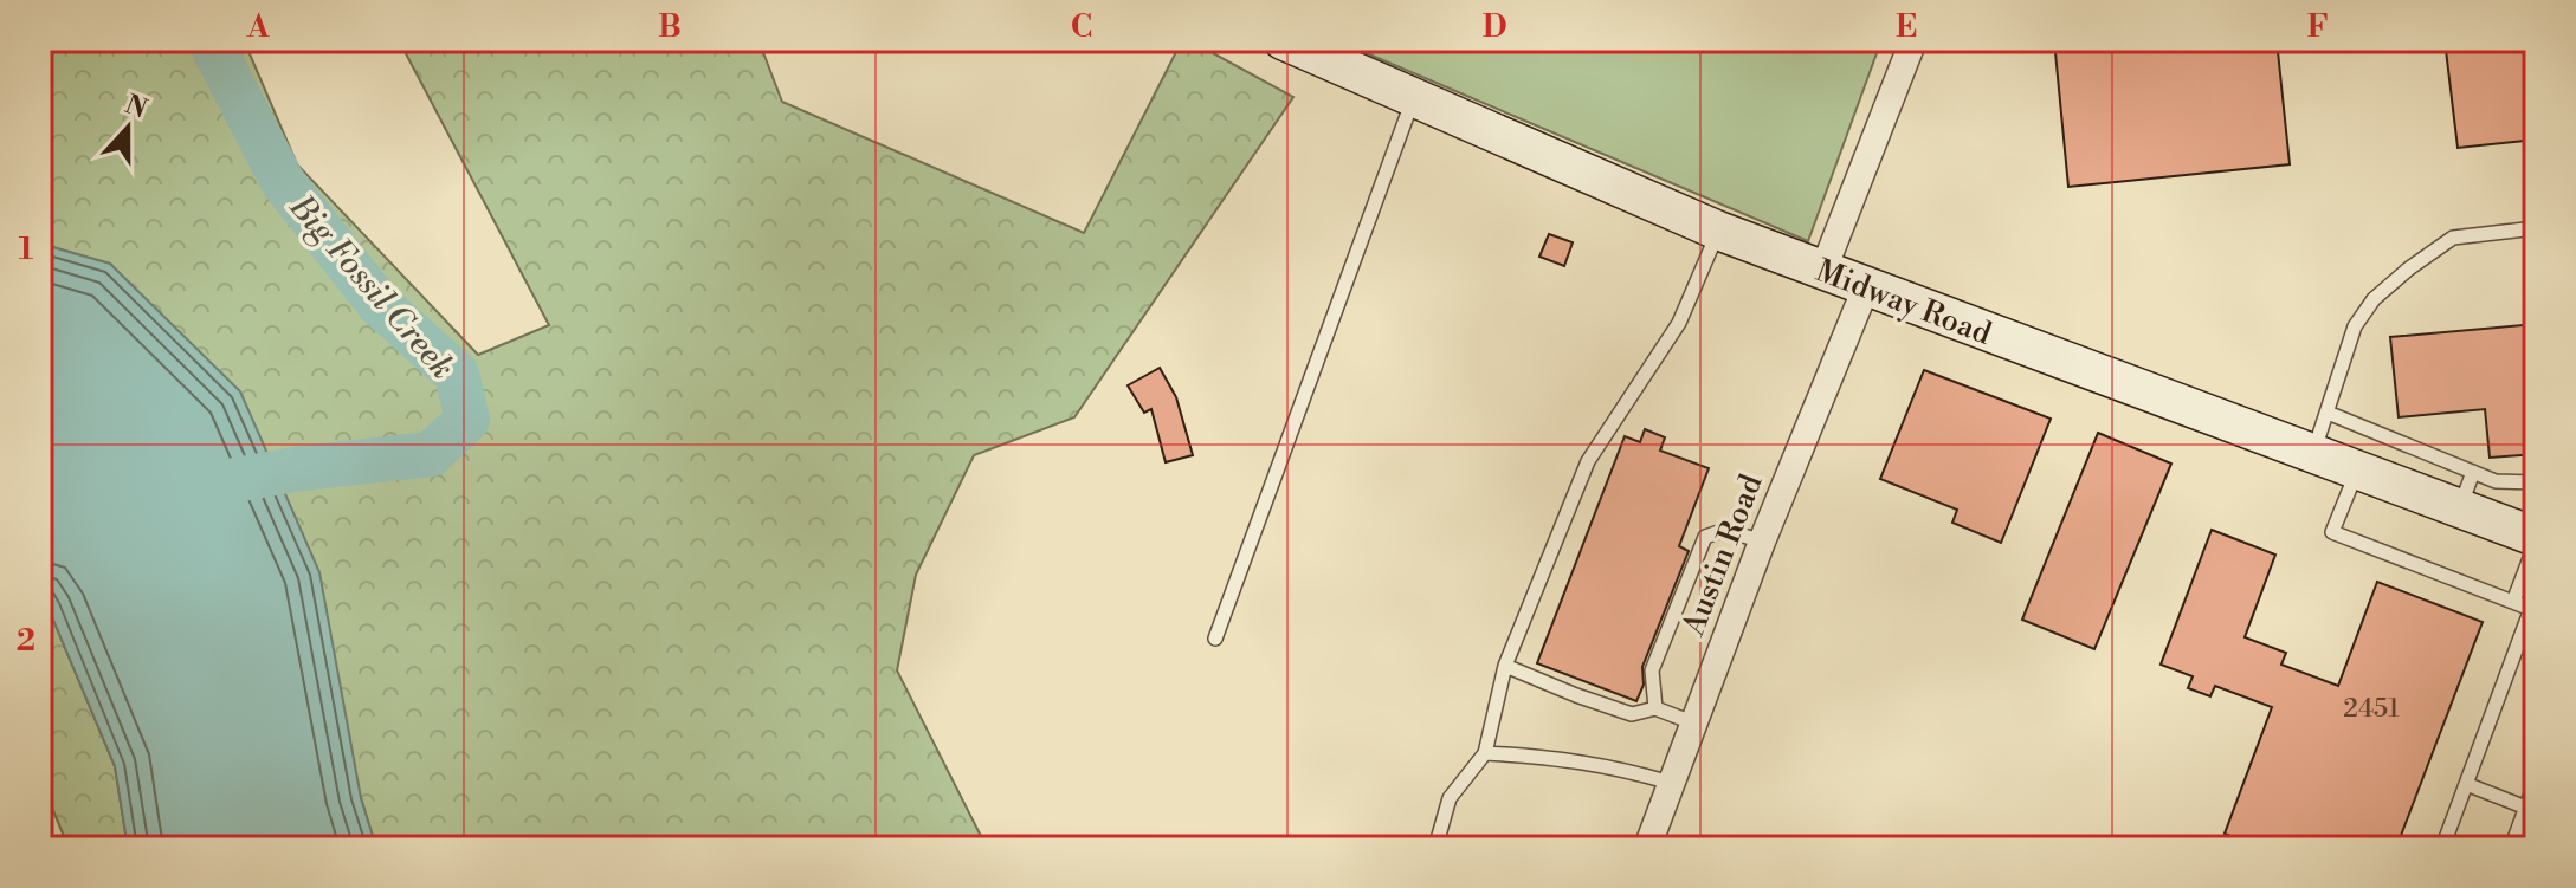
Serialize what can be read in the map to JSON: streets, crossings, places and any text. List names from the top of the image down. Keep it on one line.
{"streets":{"main road":["Midway Road"],"street":["Austin Road"]},"crossings":[["Midway Road","Austin Road"]],"water":["Big Fossil Creek"],"house_numbers":["2451"],"north":"top","grid":{"columns":["A","B","C","D","E","F"],"rows":["1","2"]}}
